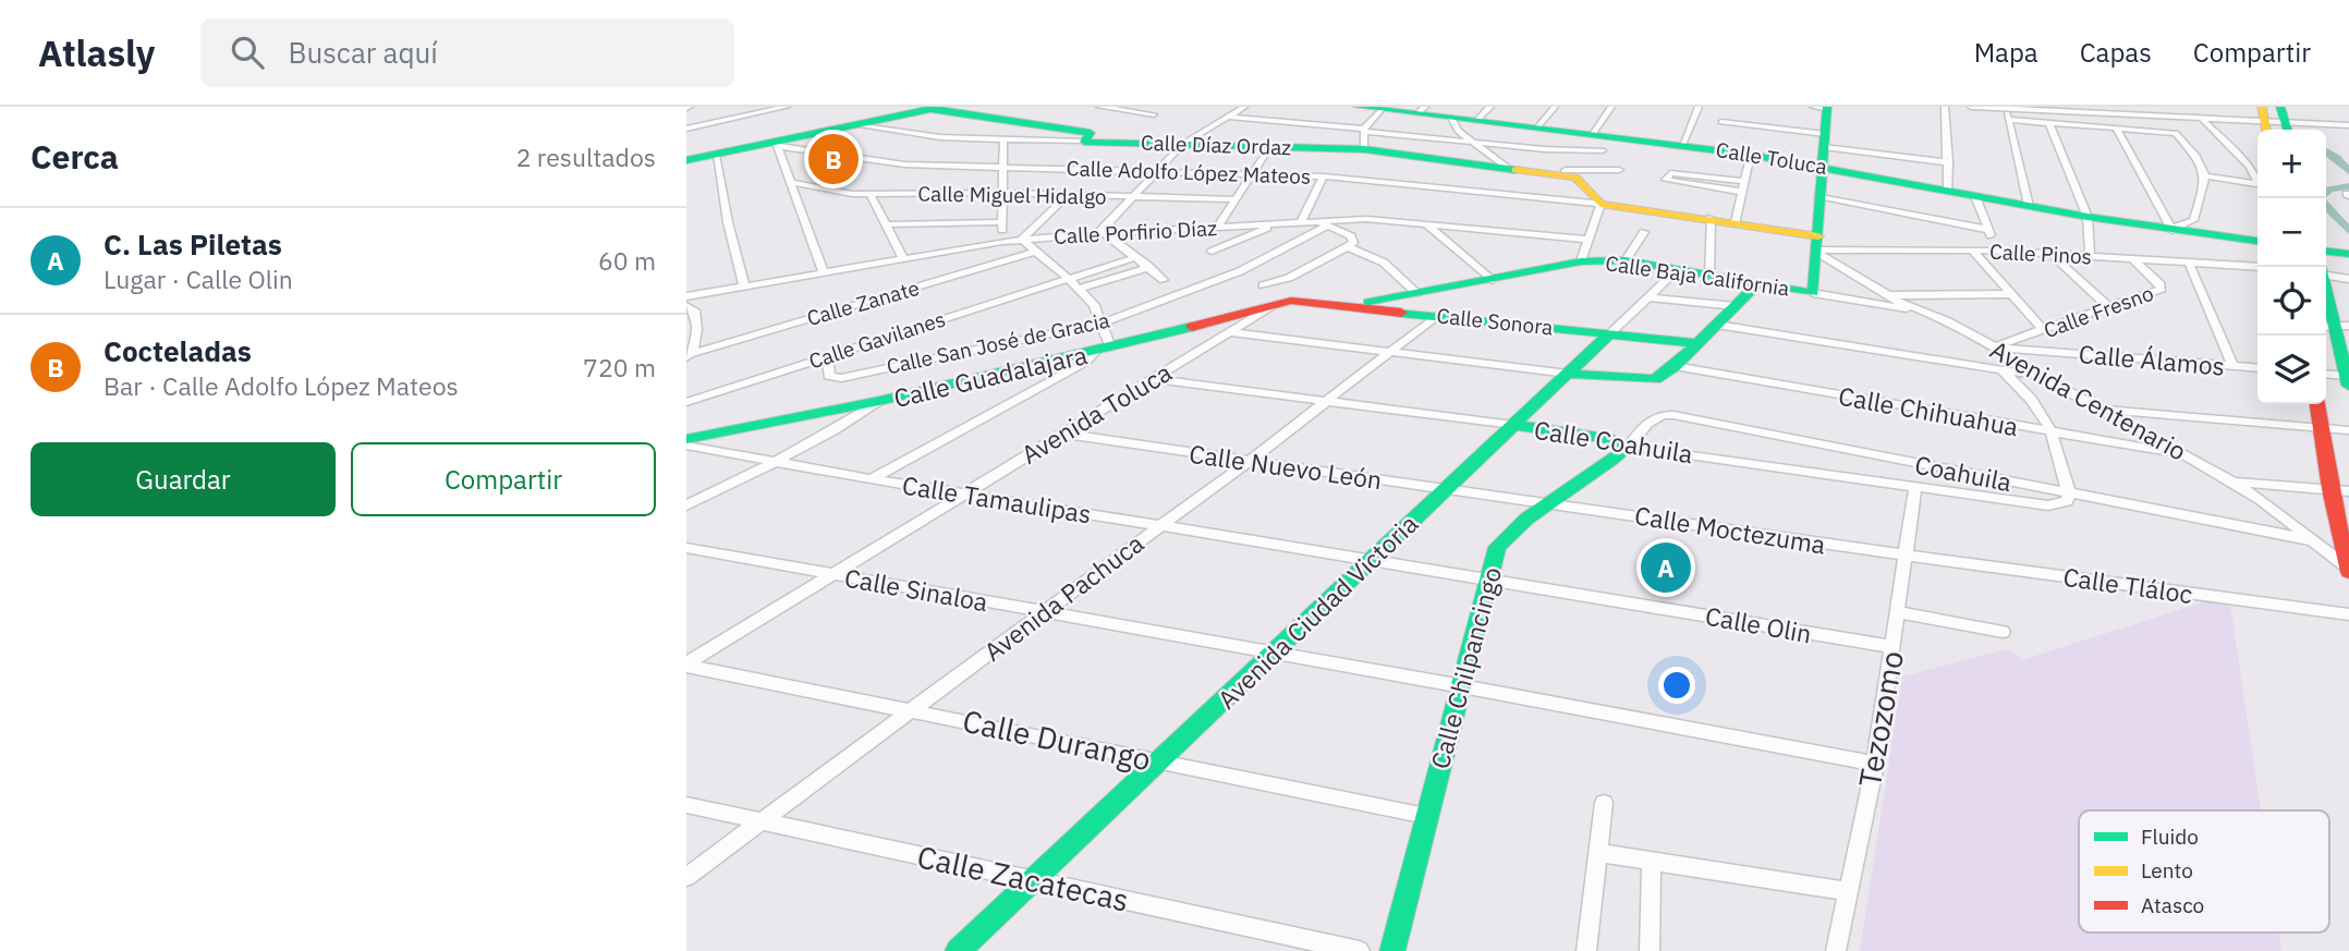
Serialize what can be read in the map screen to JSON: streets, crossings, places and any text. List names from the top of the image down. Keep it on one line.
{"streets":{"street":["Calle Díaz Ordaz","Calle Toluca","Calle Adolfo López Mateos","Calle Miguel Hidalgo","Calle Porfirio Díaz","Calle Pinos","Calle Baja California","Calle Zanate","Calle Fresno","Calle Sonora","Calle Gavilanes","Calle San José de Gracia","Calle Álamos","Calle Guadalajara","Avenida Centenario","Calle Chihuahua","Avenida Toluca","Calle Coahuila","Calle Nuevo León","Coahuila","Calle Tamaulipas","Calle Moctezuma","Calle Tláloc","Calle Sinaloa","Avenida Pachuca","Avenida Ciudad Victoria","Calle Olin","Calle Chilpancingo","Tezozomo","Calle Durango","Calle Zacatecas"]},"crossings":[["Calle Adolfo López Mateos","Calle Pinos"],["Calle Adolfo López Mateos","Avenida Centenario"],["Calle Porfirio Díaz","Calle San José de Gracia"],["Calle Pinos","Calle Fresno"],["Calle Pinos","Avenida Centenario"],["Calle Baja California","Calle Sonora"],["Calle Baja California","Avenida Centenario"],["Calle Baja California","Avenida Ciudad Victoria"],["Calle Fresno","Calle Álamos"],["Calle Fresno","Avenida Centenario"],["Calle Sonora","Calle Guadalajara"],["Calle Sonora","Avenida Pachuca"],["Calle Sonora","Avenida Ciudad Victoria"],["Calle Álamos","Avenida Centenario"],["Calle Guadalajara","Avenida Toluca"],["Avenida Centenario","Calle Chihuahua"],["Avenida Centenario","Coahuila"],["Avenida Toluca","Calle Coahuila"],["Avenida Toluca","Calle Nuevo León"],["Avenida Toluca","Calle Tamaulipas"],["Avenida Toluca","Calle Sinaloa"],["Avenida Toluca","Calle Durango"],["Calle Coahuila","Coahuila"],["Calle Coahuila","Avenida Pachuca"],["Calle Coahuila","Avenida Ciudad Victoria"],["Calle Coahuila","Calle Chilpancingo"],["Calle Coahuila","Tezozomo"],["Calle Nuevo León","Calle Moctezuma"],["Calle Nuevo León","Avenida Pachuca"],["Calle Nuevo León","Avenida Ciudad Victoria"],["Calle Nuevo León","Calle Chilpancingo"],["Coahuila","Calle Chilpancingo"],["Calle Tamaulipas","Avenida Pachuca"],["Calle Tamaulipas","Avenida Ciudad Victoria"],["Calle Tamaulipas","Calle Olin"],["Calle Tamaulipas","Calle Chilpancingo"],["Calle Moctezuma","Calle Tláloc"],["Calle Moctezuma","Calle Chilpancingo"],["Calle Moctezuma","Tezozomo"],["Calle Tláloc","Tezozomo"],["Calle Sinaloa","Avenida Pachuca"],["Calle Sinaloa","Avenida Ciudad Victoria"],["Calle Sinaloa","Calle Chilpancingo"],["Calle Sinaloa","Tezozomo"],["Avenida Pachuca","Calle Durango"],["Avenida Pachuca","Calle Zacatecas"],["Avenida Ciudad Victoria","Calle Durango"],["Avenida Ciudad Victoria","Calle Zacatecas"],["Calle Olin","Calle Chilpancingo"],["Calle Olin","Tezozomo"],["Calle Chilpancingo","Calle Durango"]],"legend":["Fluido","Lento","Atasco"],"page":{"header":"Atlasly","search":"Buscar aquí","nav":["Mapa","Capas","Compartir"],"heading":["Cerca","2 resultados"],"map_buttons":["+","−"],"pins":["B","A"],"list":[{"mark":"A","name":"C. Las Piletas","note":"Lugar · Calle Olin","value":"60 m"},{"mark":"B","name":"Cocteladas","note":"Bar · Calle Adolfo López Mateos","value":"720 m"}],"buttons":["Guardar","Compartir"]}}
